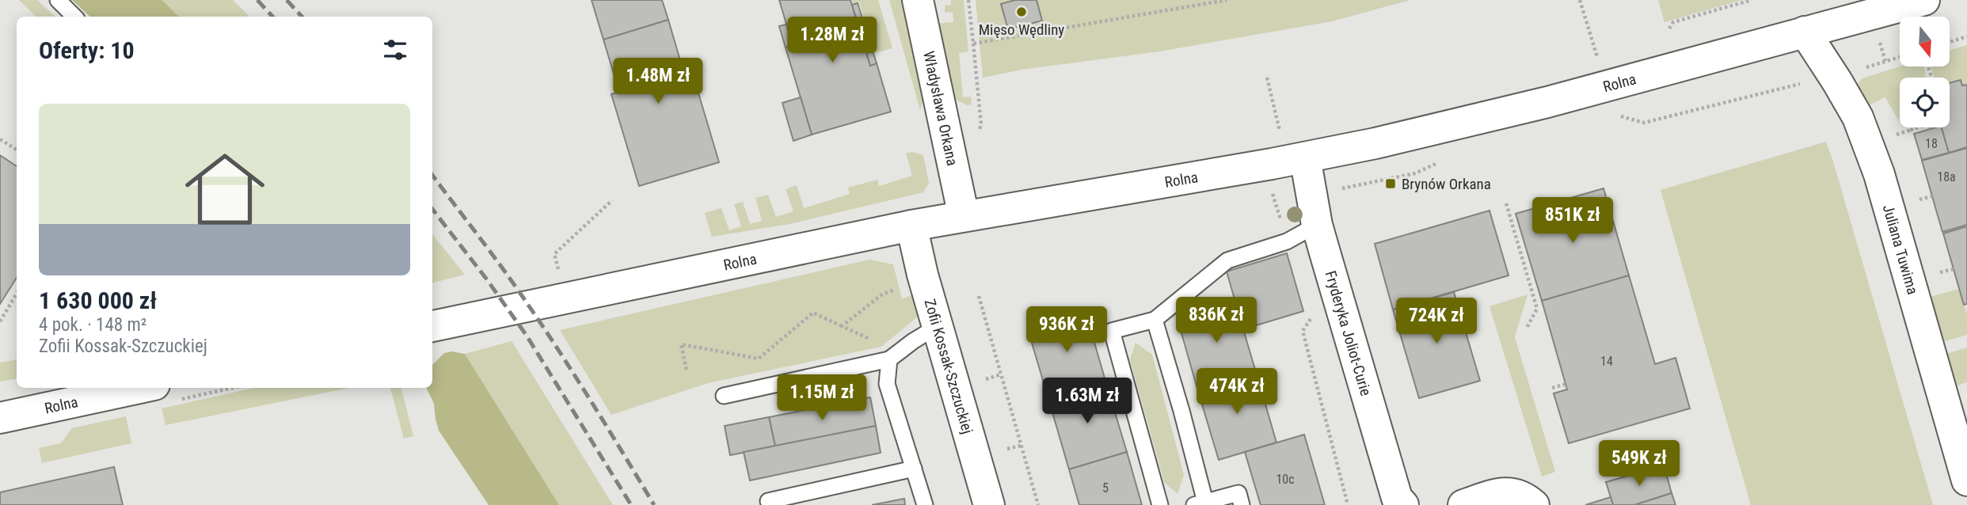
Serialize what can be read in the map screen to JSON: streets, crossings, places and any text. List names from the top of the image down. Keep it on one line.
{"streets":{"street":["Rolna","Władysława Orkana","Juliana Tuwima","Fryderyka Joliot-Curie","Zofii Kossak-Szczuckiej"]},"crossings":[["Rolna","Władysława Orkana"],["Rolna","Juliana Tuwima"],["Rolna","Fryderyka Joliot-Curie"],["Rolna","Zofii Kossak-Szczuckiej"]],"places":{"other":["Mięso Wędliny"],"transit":["Brynów Orkana"]},"house_numbers":["18","18a","14","10c","5"],"north":"bottom","page":{"price":["1.28M zł","1.48M zł","851K zł","836K zł","724K zł","936K zł","474K zł","1.15M zł","1.63M zł","549K zł"],"heading":"Oferty: 10","list":[{"name":"1 630 000 zł","note":"4 pok. · 148 m² · Zofii Kossak-Szczuckiej"}]}}
